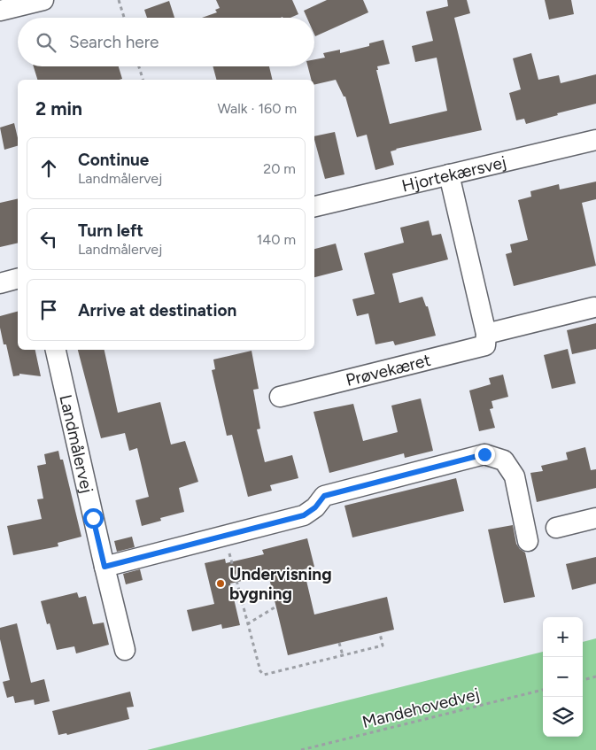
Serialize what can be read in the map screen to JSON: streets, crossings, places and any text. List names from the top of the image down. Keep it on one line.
{"streets":{"street":["Hjortekærsvej","Prøvekæret","Landmålervej"],"path":["Mandehovedvej"]},"places":["Undervisning bygning"],"page":{"search":"Search here","heading":["2 min","Walk · 160 m"],"list":[["Continue","Landmålervej","20 m"],["Turn left","Landmålervej","140 m"],"Arrive at destination"],"map_buttons":["+","−"]}}
